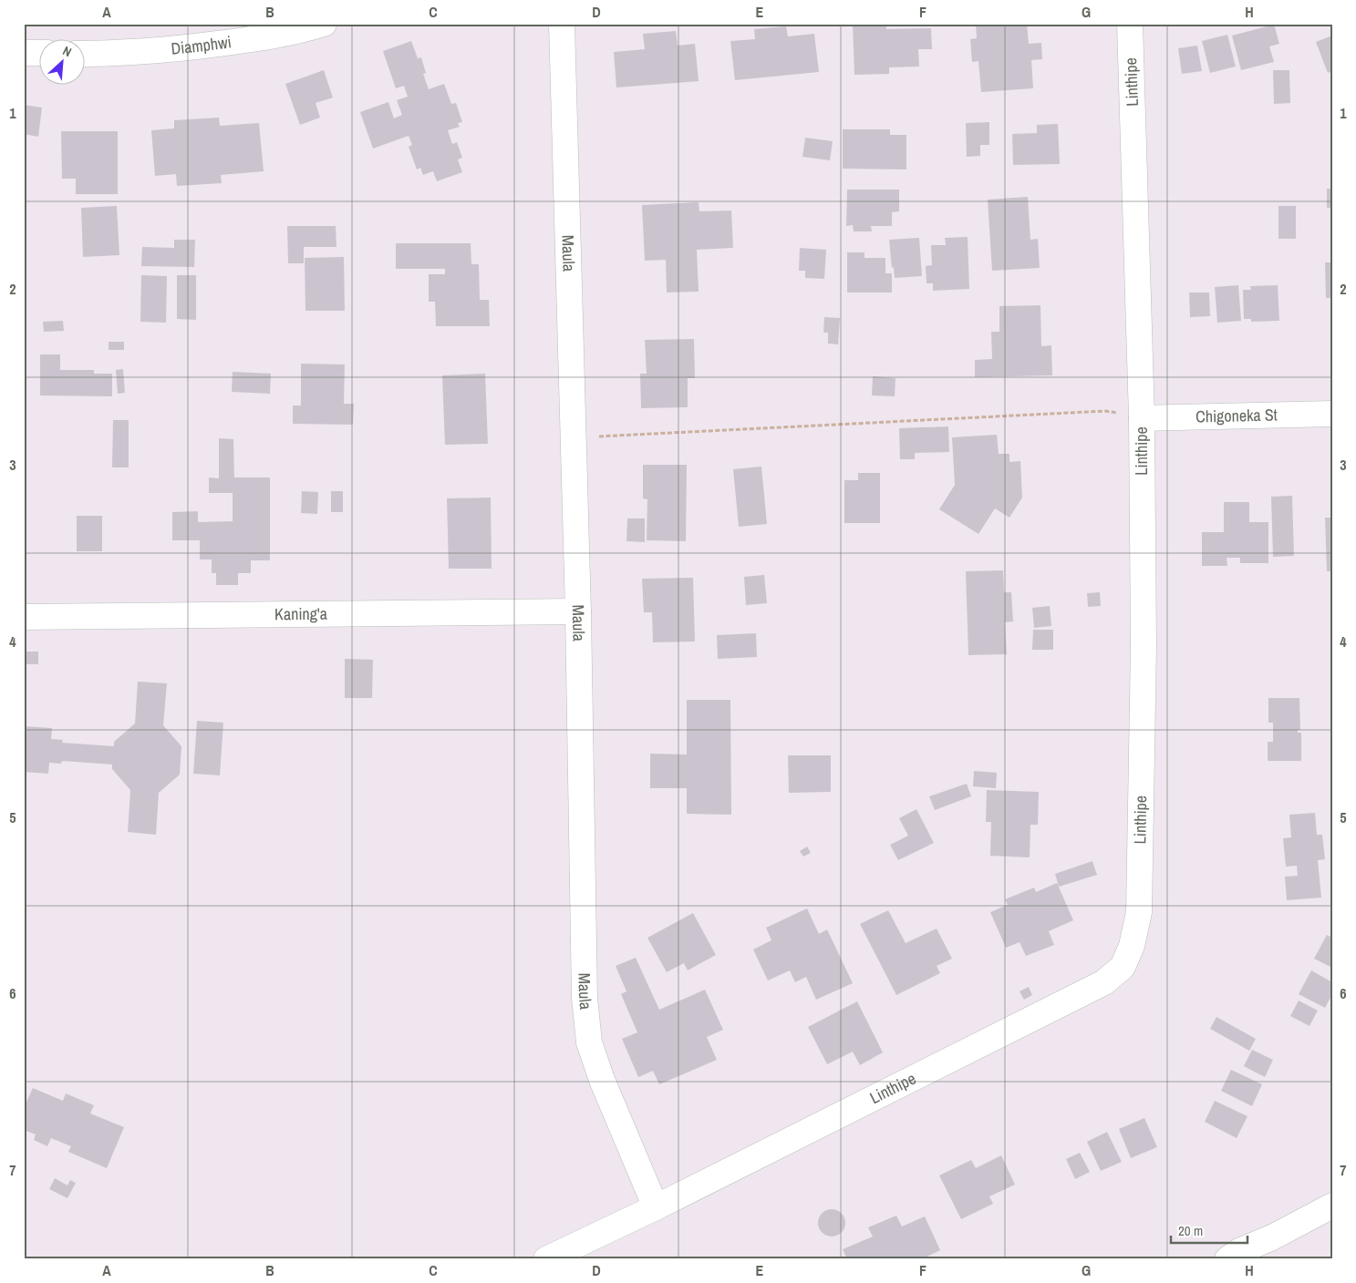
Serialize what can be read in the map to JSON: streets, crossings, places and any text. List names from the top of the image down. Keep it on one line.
{"streets":{"street":["Diamphwi","Linthipe","Maula","Chigoneka St","Kaning'a"]},"crossings":[["Linthipe","Maula"],["Linthipe","Chigoneka St"],["Maula","Kaning'a"]],"scale_bar":"20 m","north":"top right","grid":{"columns":["A","B","C","D","E","F","G","H"],"rows":["1","2","3","4","5","6","7"]}}
